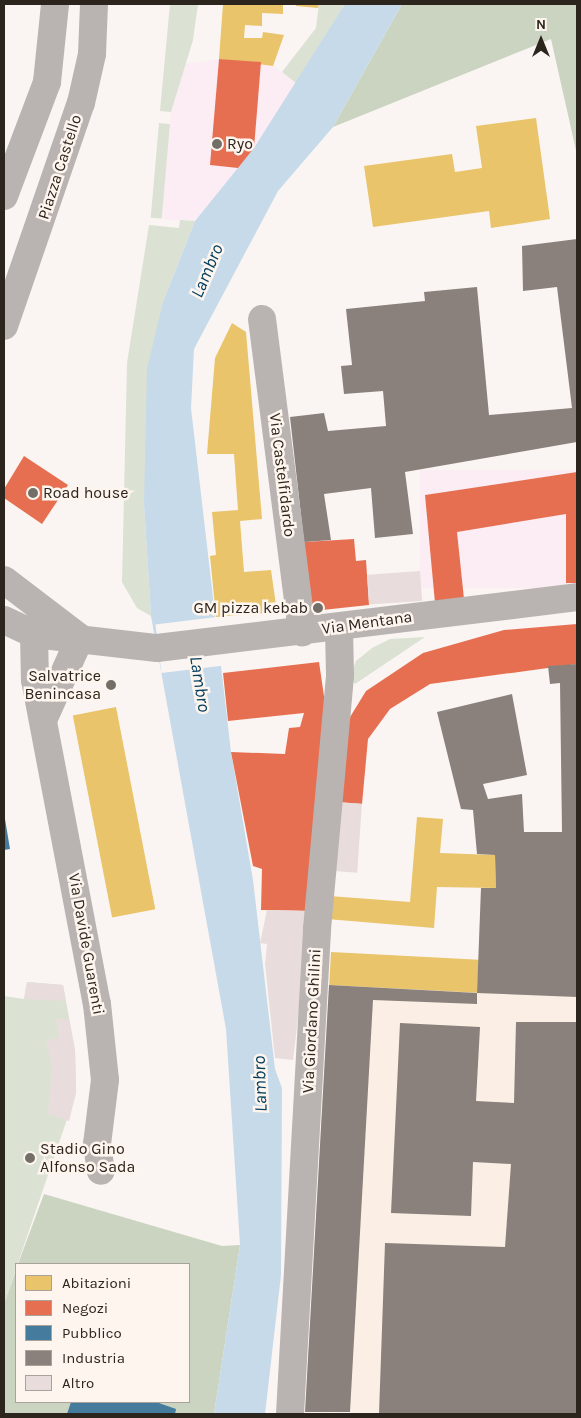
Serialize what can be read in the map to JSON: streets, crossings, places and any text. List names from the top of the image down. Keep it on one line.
{"streets":{"street":["Piazza Castello","Via Castelfidardo","Via Mentana","Via Davide Guarenti","Via Giordano Ghilini"]},"crossings":[["Via Castelfidardo","Via Mentana"],["Via Mentana","Via Davide Guarenti"],["Via Mentana","Via Giordano Ghilini"]],"water":["Lambro"],"places":["Ryo","Road house","GM pizza kebab","Salvatrice Benincasa","Stadio Gino Alfonso Sada"],"legend":["Abitazioni","Negozi","Pubblico","Industria","Altro"],"north":"top"}
